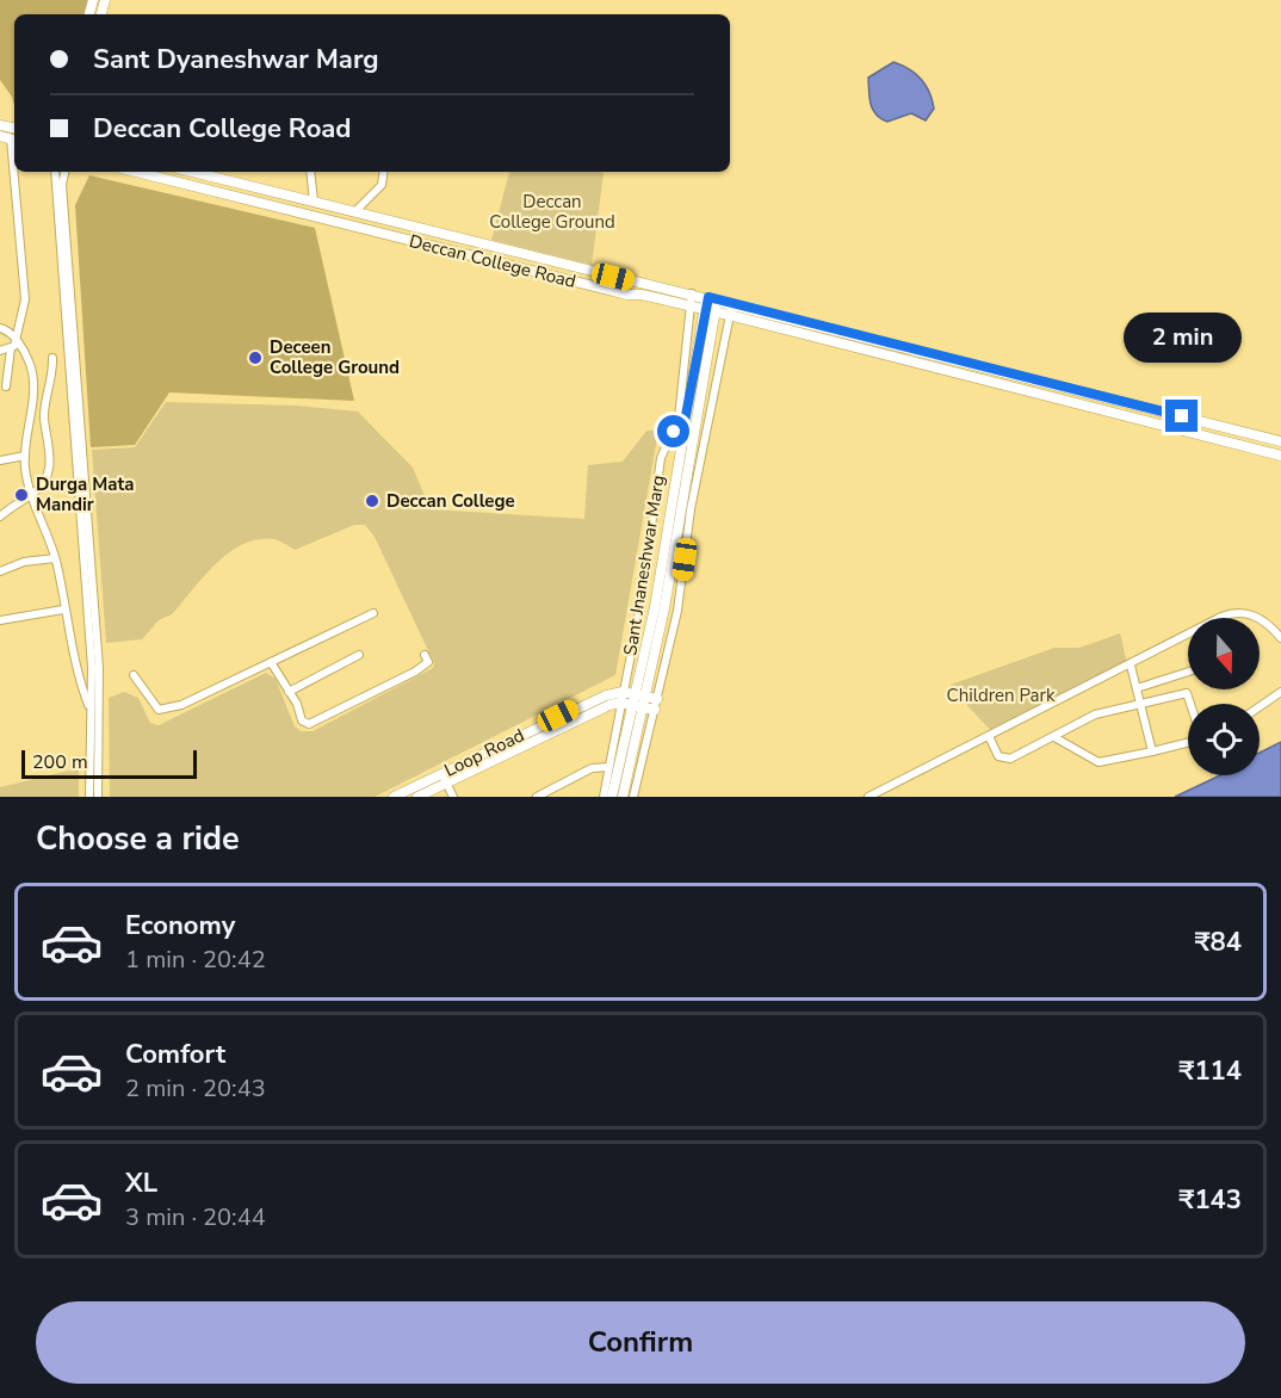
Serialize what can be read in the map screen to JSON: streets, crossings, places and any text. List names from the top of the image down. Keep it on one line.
{"streets":{"main road":["Deccan College Road","Loop Road"],"street":["Sant Jnaneshwar Marg"]},"crossings":[["Deccan College Road","Sant Jnaneshwar Marg"],["Sant Jnaneshwar Marg","Loop Road"]],"parks":["Deccan College Ground","Children Park"],"places":["Deceen College Ground","Durga Mata Mandir","Deccan College"],"scale_bar":"200 m","north":"bottom","page":{"banner":["Sant Dyaneshwar Marg","Deccan College Road"],"bubble":"2 min","scale":"200 m","heading":"Choose a ride","list":[{"name":"Economy","note":"1 min · 20:42","value":"₹84"},{"name":"Comfort","note":"2 min · 20:43","value":"₹114"},{"name":"XL","note":"3 min · 20:44","value":"₹143"}],"buttons":"Confirm"}}
